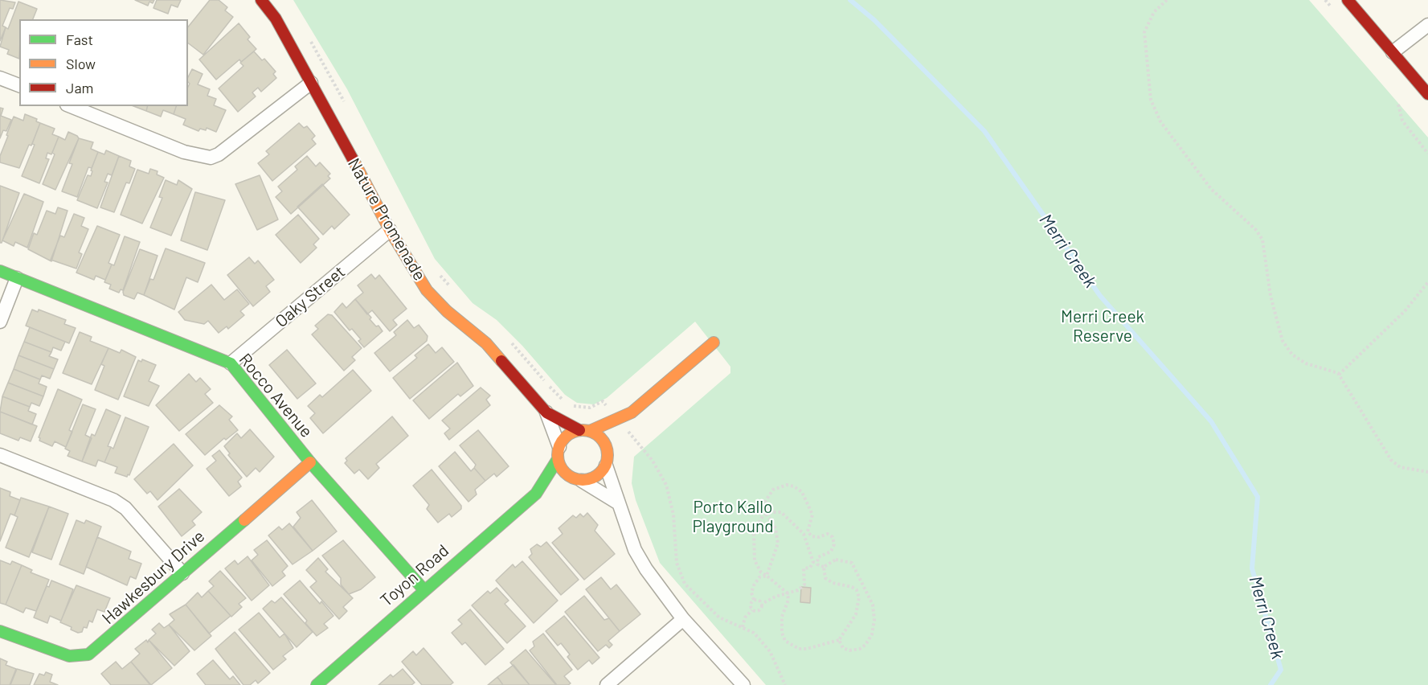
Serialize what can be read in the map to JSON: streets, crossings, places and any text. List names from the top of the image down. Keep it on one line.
{"streets":{"street":["Nature Promenade","Oaky Street","Rocco Avenue","Toyon Road","Hawkesbury Drive"]},"crossings":[["Nature Promenade","Oaky Street"],["Nature Promenade","Toyon Road"],["Oaky Street","Rocco Avenue"],["Rocco Avenue","Toyon Road"],["Rocco Avenue","Hawkesbury Drive"]],"water":["Merri Creek"],"parks":["Merri Creek Reserve","Porto Kallo Playground"],"legend":["Fast","Slow","Jam"]}
